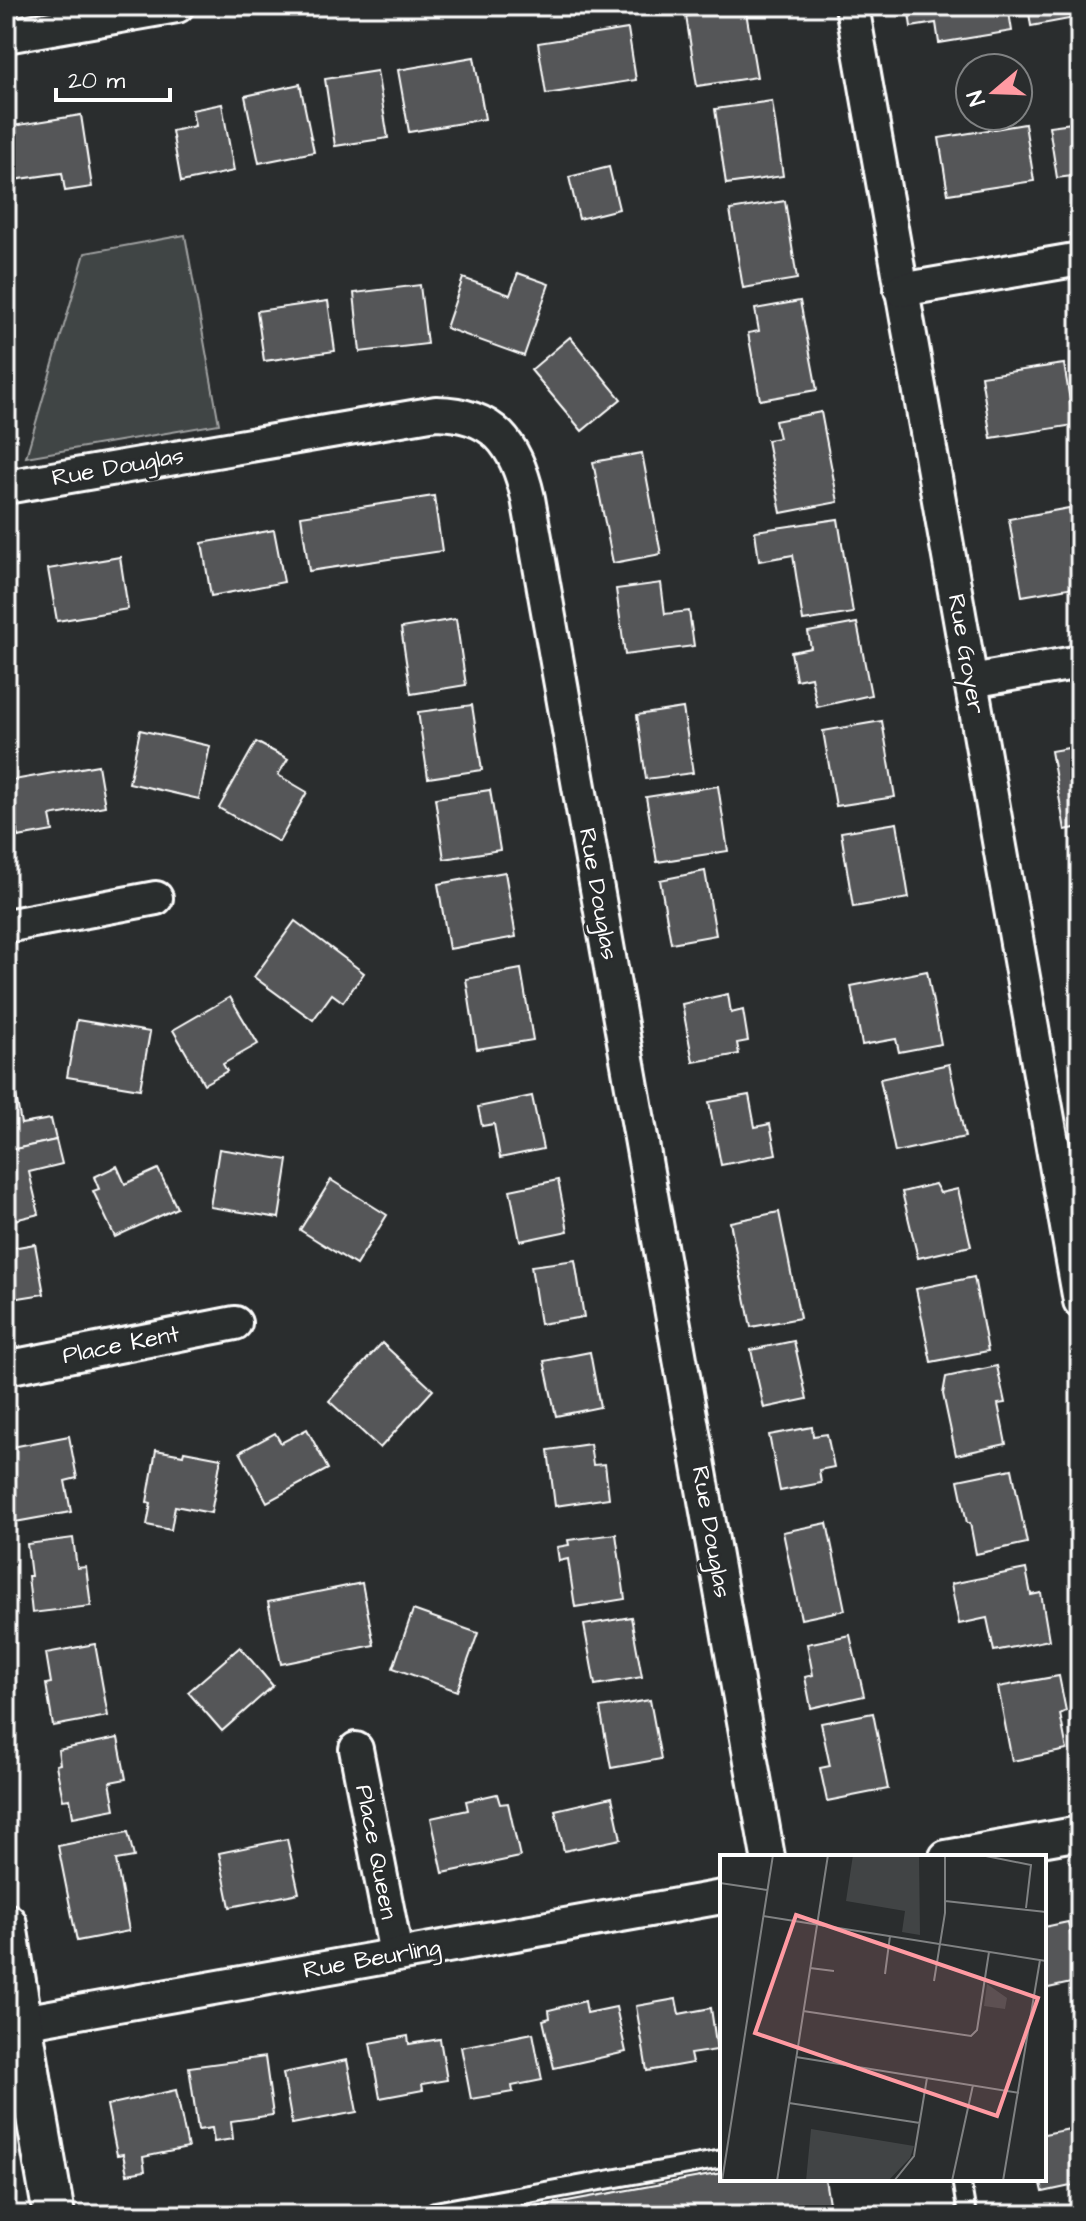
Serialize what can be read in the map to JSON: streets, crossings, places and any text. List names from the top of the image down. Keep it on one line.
{"streets":{"street":["Rue Douglas","Rue Goyer","Place Kent","Place Queen","Rue Beurling"]},"crossings":[["Place Queen","Rue Beurling"]],"scale_bar":"20 m","north":"left"}
